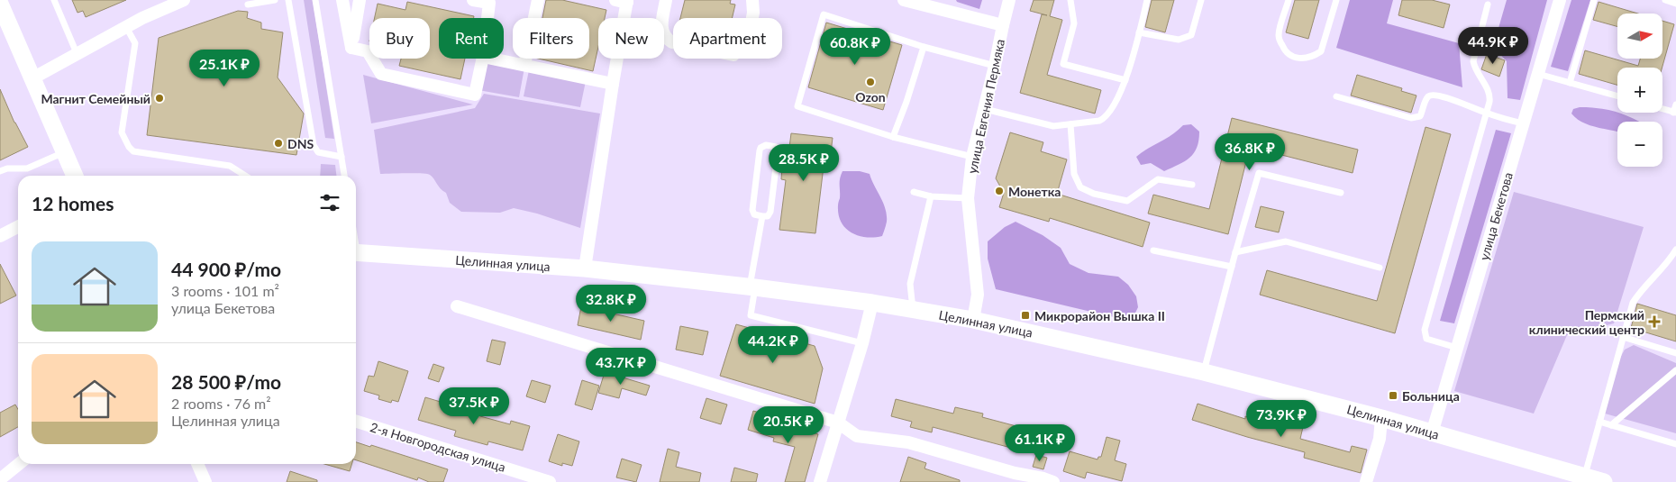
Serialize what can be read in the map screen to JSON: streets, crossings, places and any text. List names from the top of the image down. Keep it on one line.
{"streets":{"main road":["Целинная улица"],"street":["улица Евгения Пермяка","улица Бекетова","2-я Новгородская улица"]},"crossings":[["улица Евгения Пермяка","Целинная улица"],["улица Бекетова","Целинная улица"]],"places":{"other":["Ozon","Магнит Семейный","DNS","Монетка"],"transit":["Микрорайон Вышка II","Больница"],"health":["Пермский клинический центр"]},"north":"right","page":{"map_buttons":["+","−"],"chip":["Buy","Rent","Filters","New","Apartment"],"price":["44.9K ₽","60.8K ₽","25.1K ₽","36.8K ₽","28.5K ₽","32.8K ₽","44.2K ₽","43.7K ₽","37.5K ₽","73.9K ₽","20.5K ₽","61.1K ₽"],"heading":"12 homes","list":[{"name":"44 900 ₽/mo","note":"3 rooms · 101 m² · улица Бекетова"},{"name":"28 500 ₽/mo","note":"2 rooms · 76 m² · Целинная улица"}]}}
